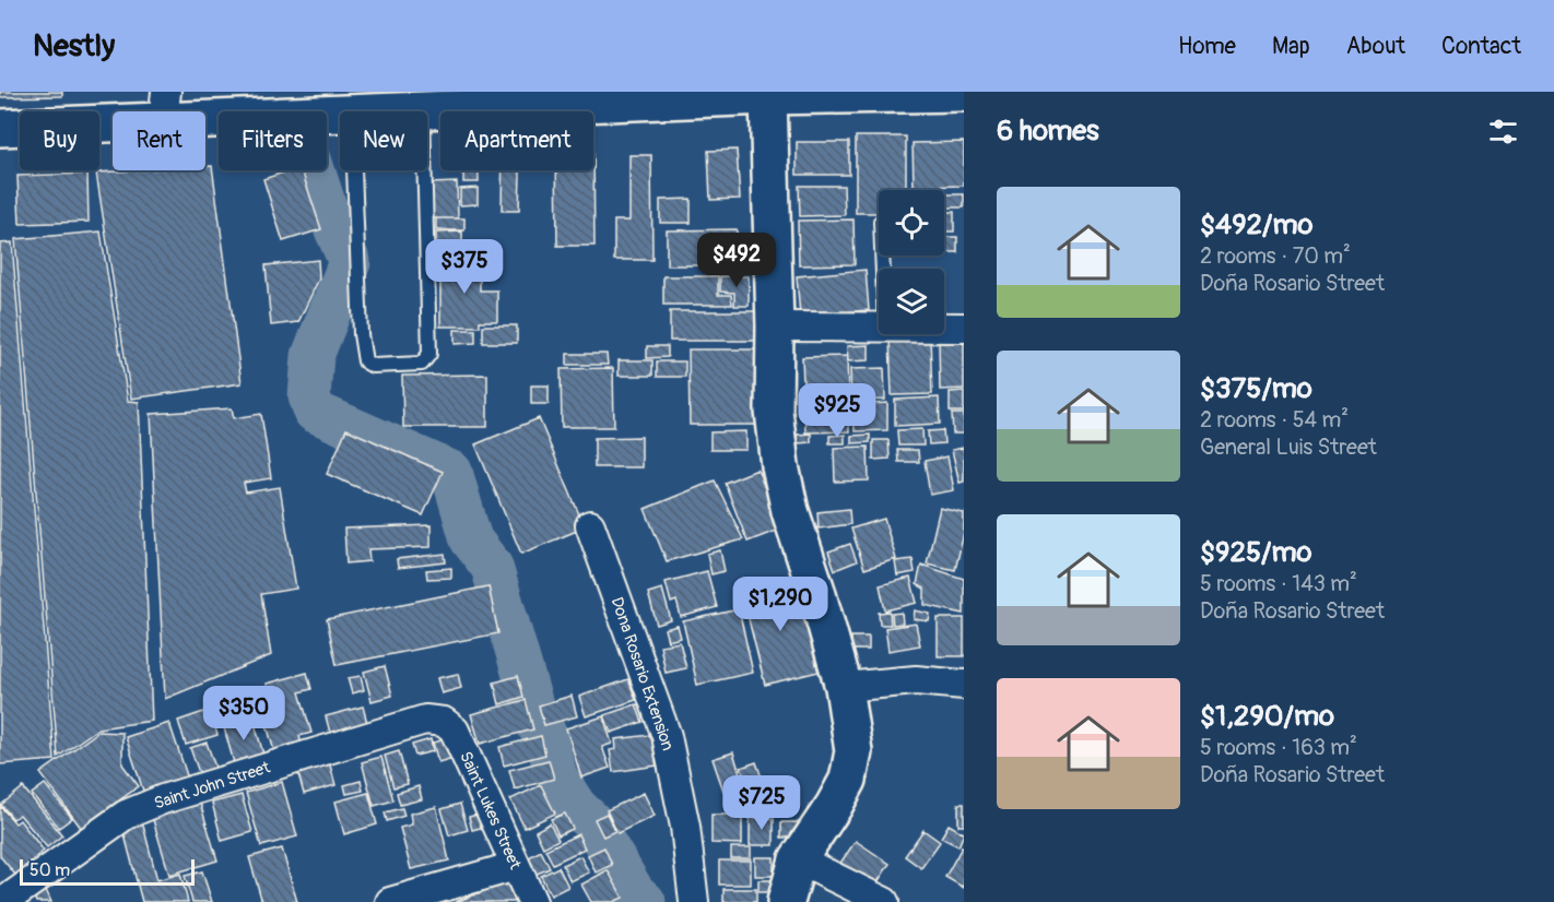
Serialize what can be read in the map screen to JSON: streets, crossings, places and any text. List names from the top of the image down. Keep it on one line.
{"streets":{"street":["Dona Rosario Extension","Saint John Street","Saint Lukes Street"]},"crossings":[["Saint John Street","Saint Lukes Street"]],"scale_bar":"50 m","page":{"header":"Nestly","nav":["Home","Map","About","Contact"],"heading":"6 homes","chip":["Buy","Rent","Filters","New","Apartment"],"list":[{"name":"$492/mo","note":"2 rooms · 70 m² · Doña Rosario Street"},{"name":"$375/mo","note":"2 rooms · 54 m² · General Luis Street"},{"name":"$925/mo","note":"5 rooms · 143 m² · Doña Rosario Street"},{"name":"$1,290/mo","note":"5 rooms · 163 m² · Doña Rosario Street"}],"price":["$492","$375","$925","$1,290","$350","$725"],"scale":"50 m"}}
